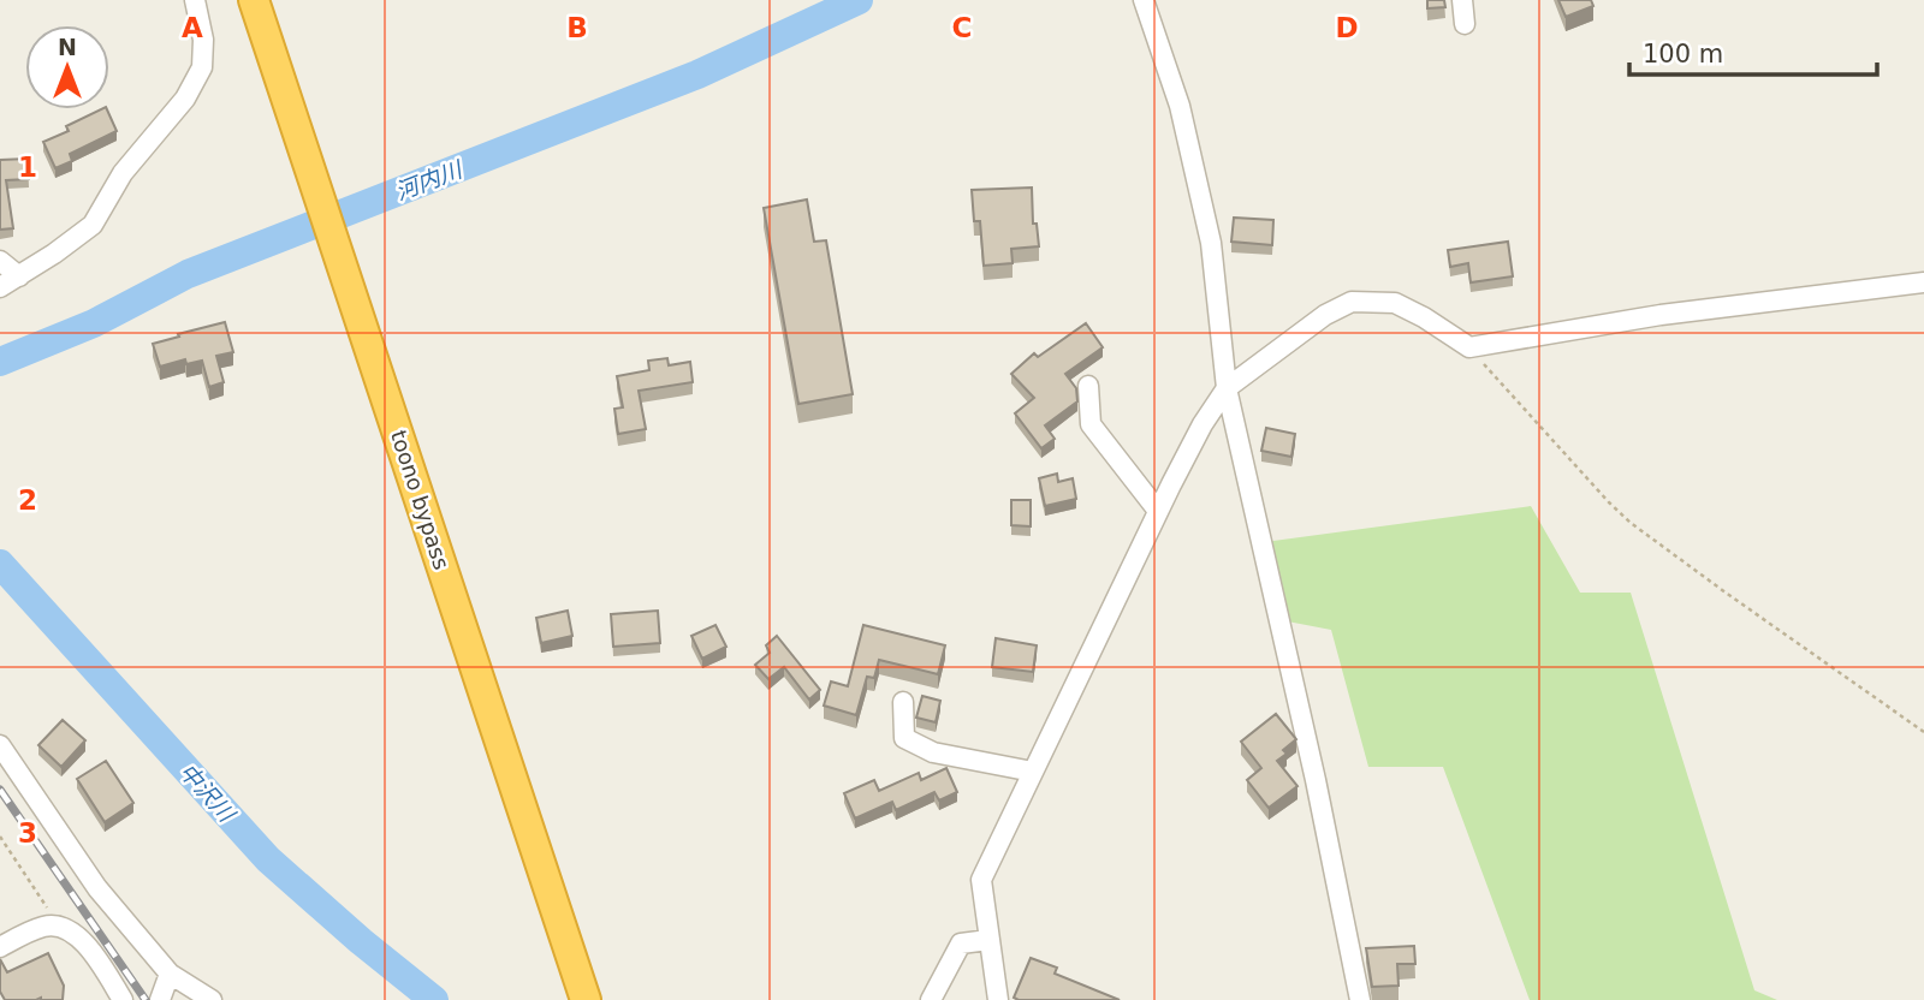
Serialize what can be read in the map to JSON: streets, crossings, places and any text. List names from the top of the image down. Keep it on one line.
{"streets":{"highway":["toono bypass"]},"water":["河内川","中沢川"],"scale_bar":"100 m","north":"top","grid":{"columns":["A","B","C","D"],"rows":["1","2","3"]}}
